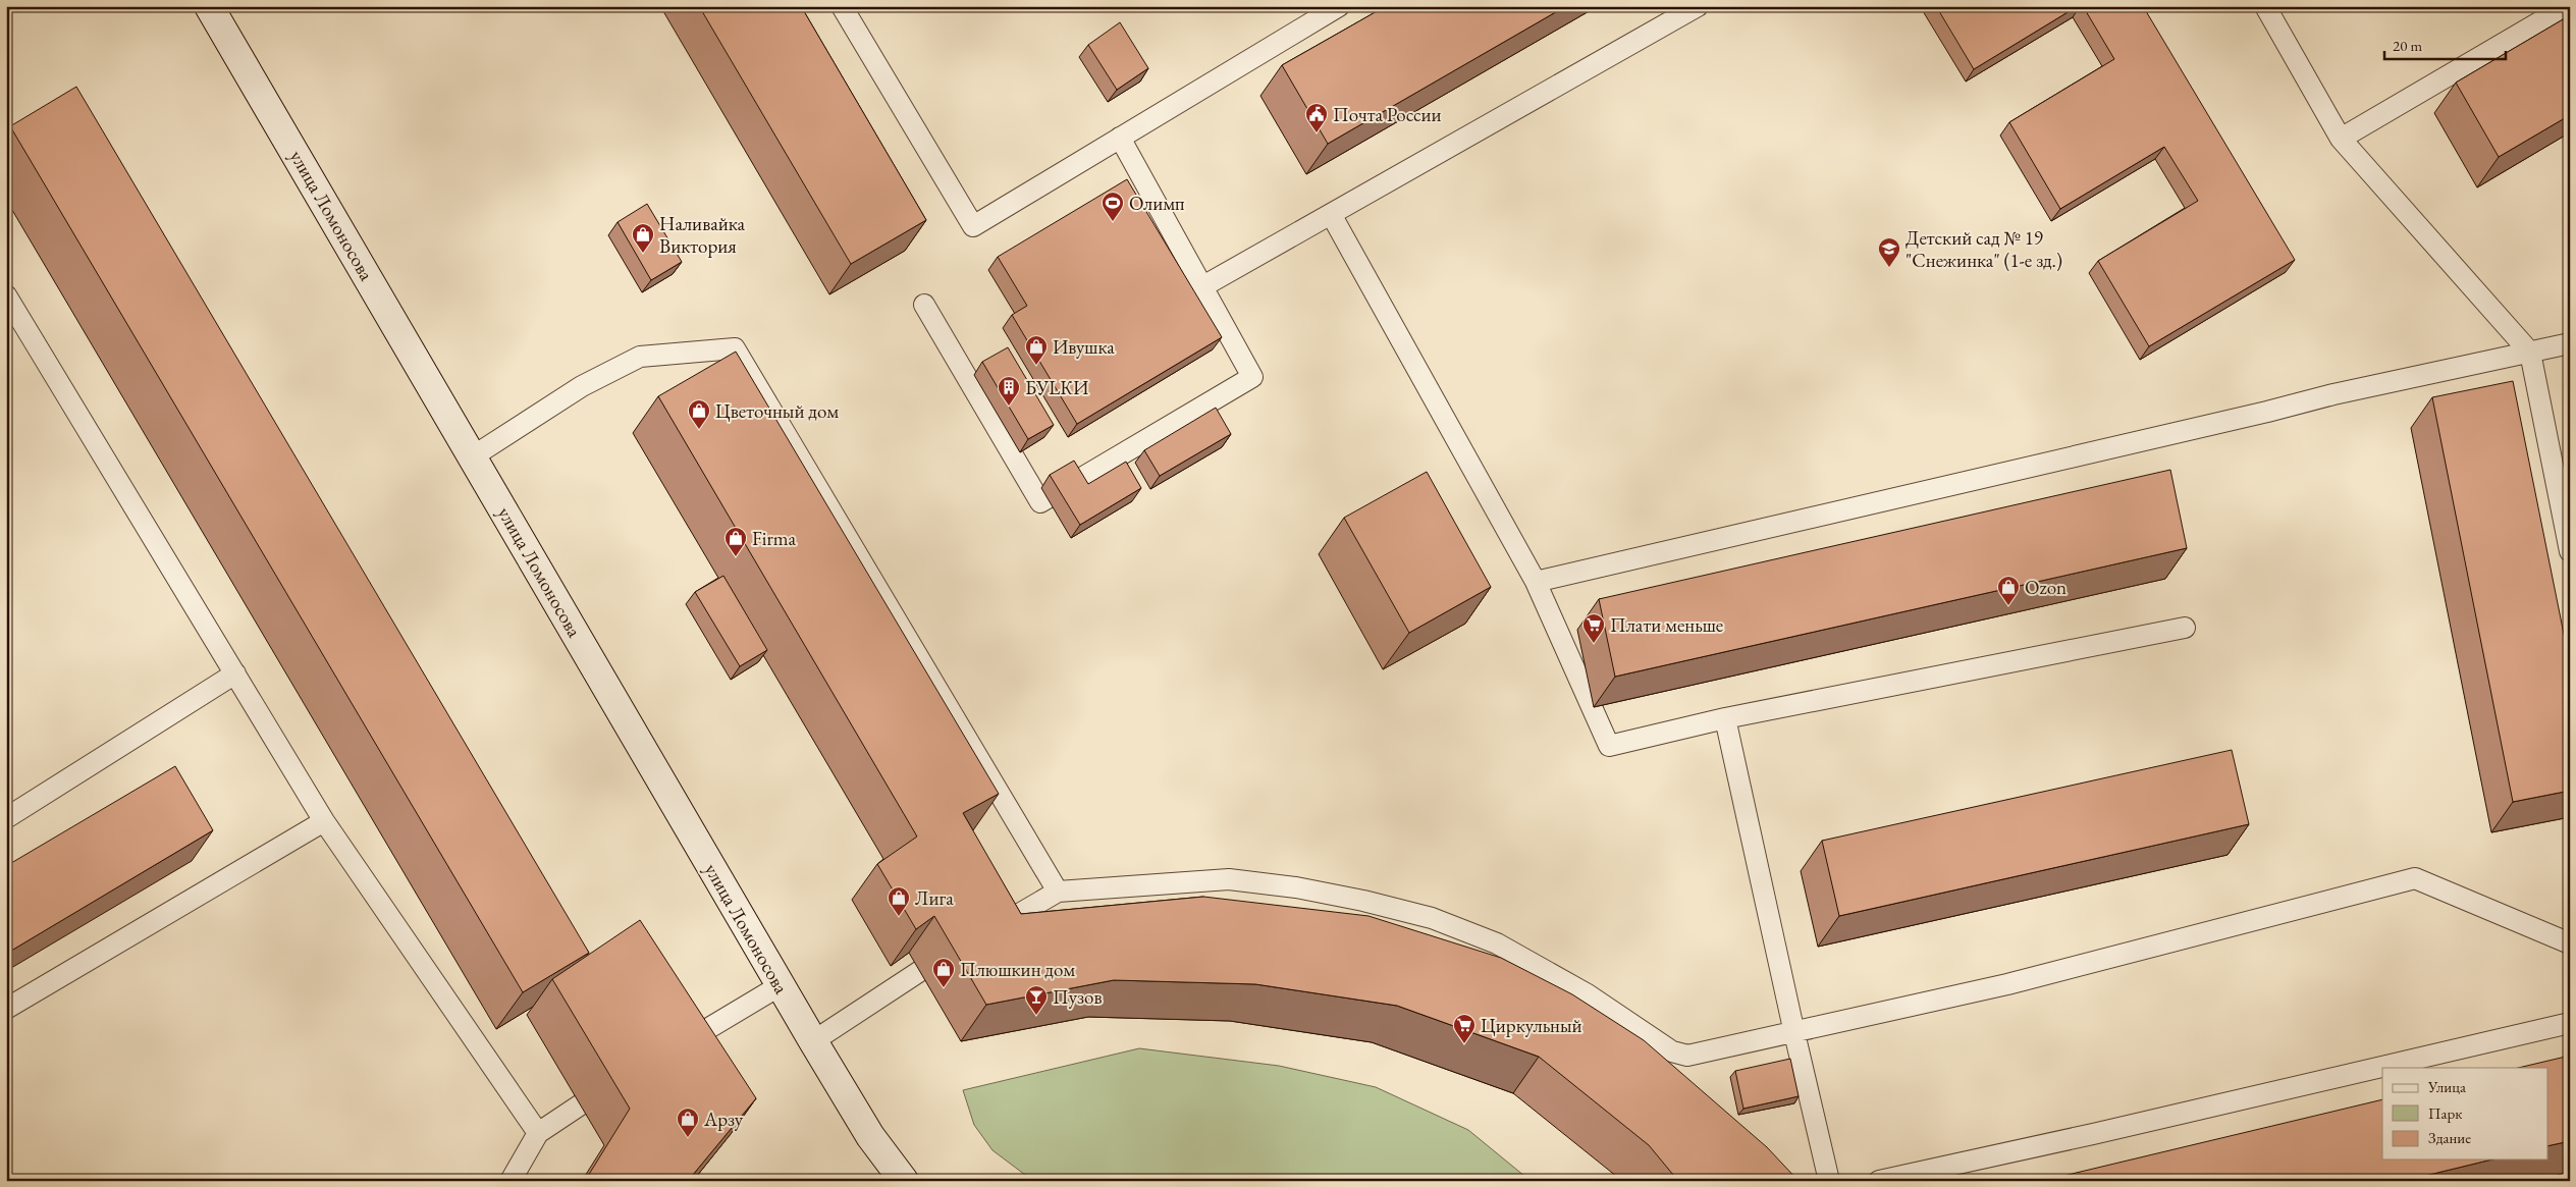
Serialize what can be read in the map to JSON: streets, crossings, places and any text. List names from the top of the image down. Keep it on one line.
{"streets":{"street":["улица Ломоносова"]},"places":{"public building":["Почта России"],"sports":["Олимп"],"shop":["Наливайка Виктория","Ивушка","Цветочный дом","Firma","Ozon","Лига","Плюшкин дом","Арзу"],"school or university":["Детский сад № 19 \"Снежинка\" (1-е зд.)"],"building":["БУLКИ"],"supermarket":["Плати меньше","Циркульный"],"bar":["Пузов"]},"legend":["Улица","Парк","Здание"],"scale_bar":"20 m"}
